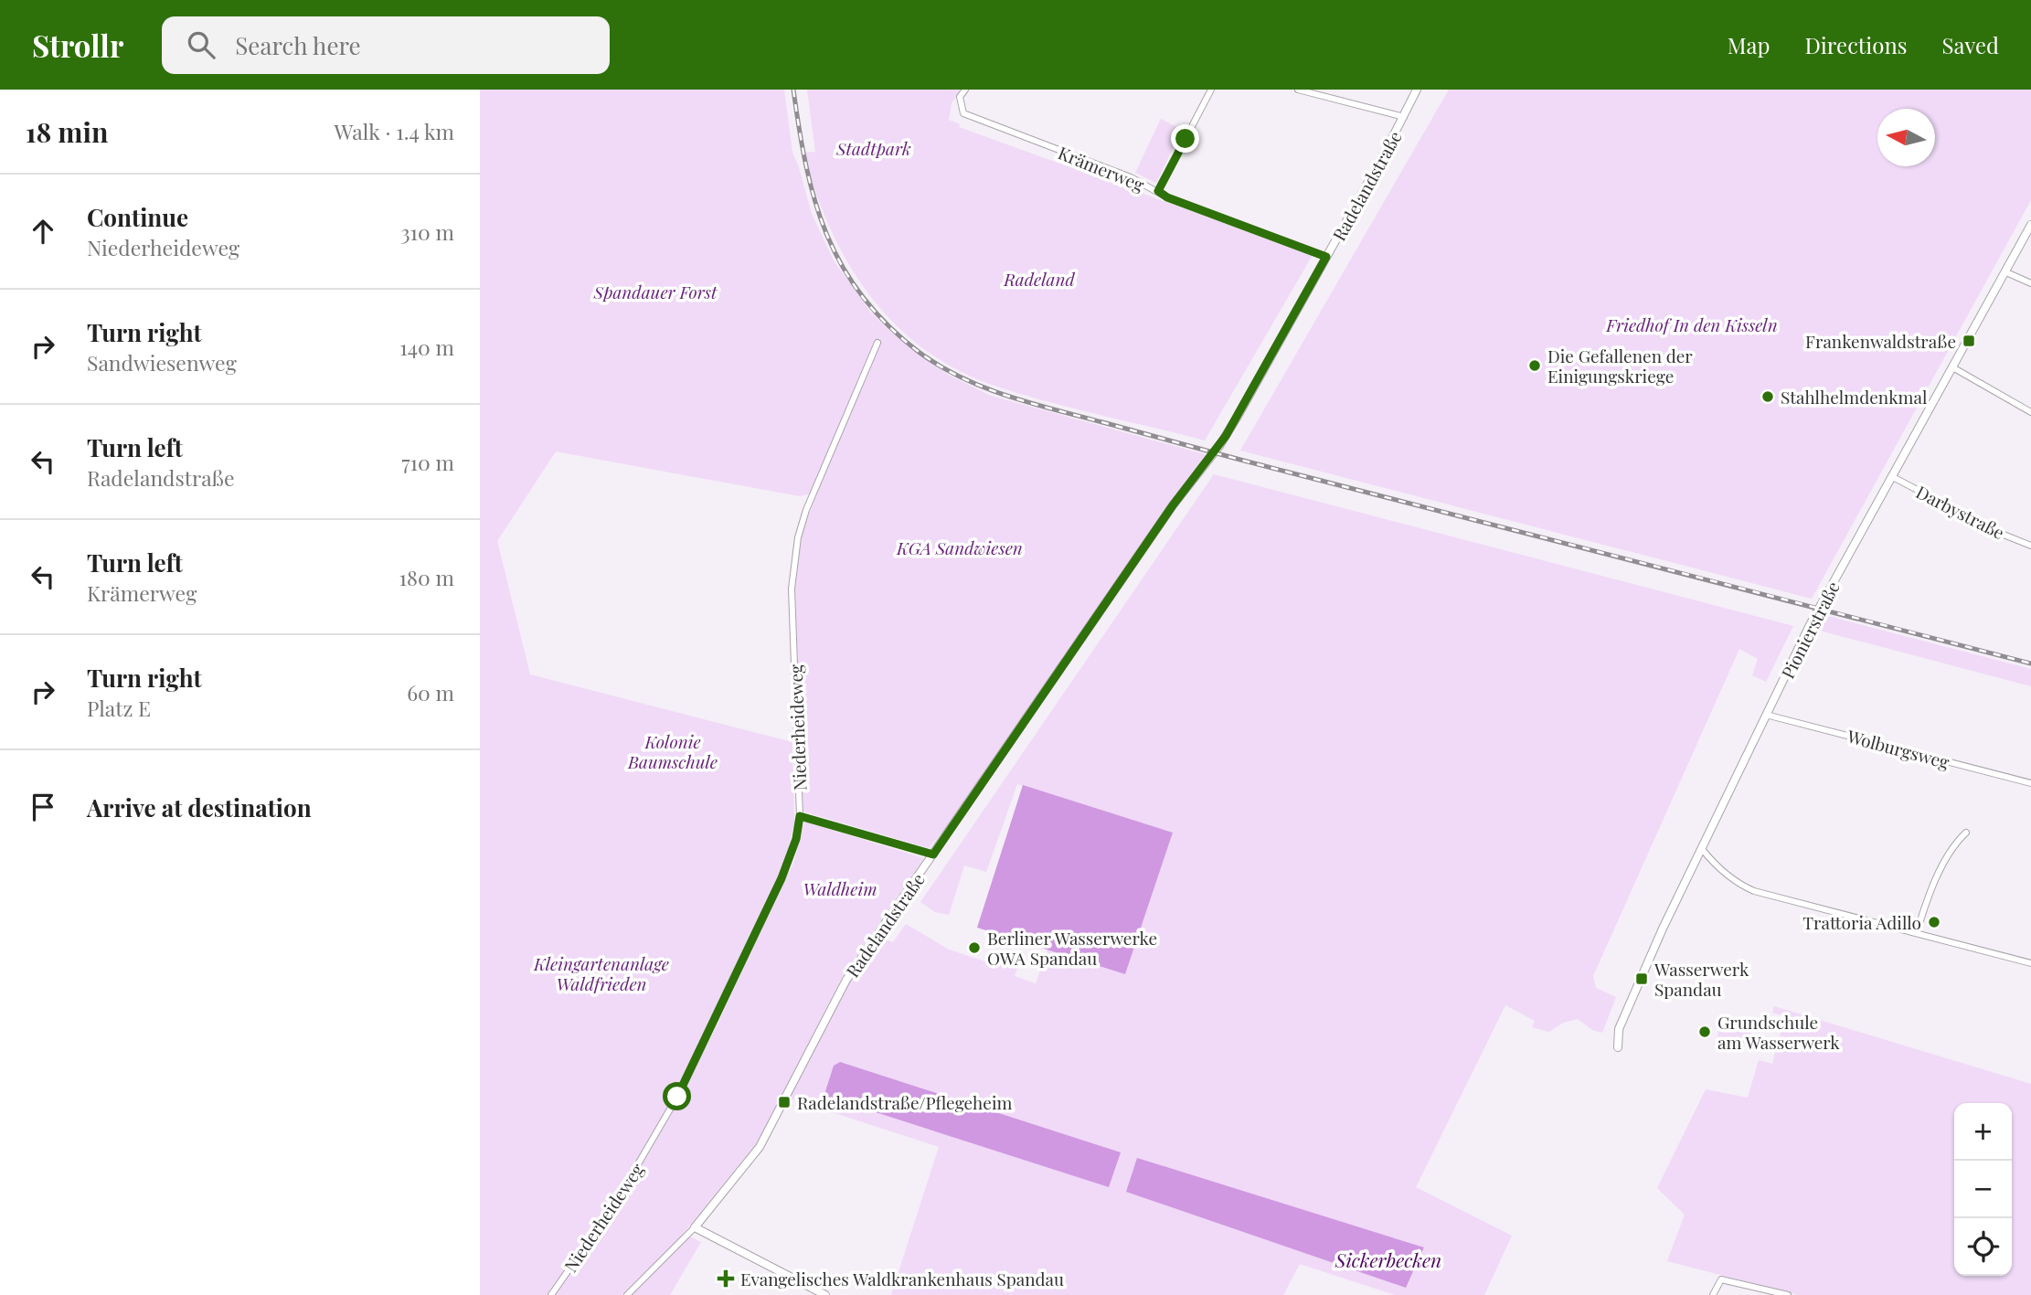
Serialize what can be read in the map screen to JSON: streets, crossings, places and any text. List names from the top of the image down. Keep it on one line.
{"streets":{"street":["Krämerweg","Radelandstraße","Darbystraße","Pionierstraße","Niederheideweg","Wolburgsweg"]},"crossings":[["Krämerweg","Radelandstraße"],["Darbystraße","Pionierstraße"],["Pionierstraße","Wolburgsweg"]],"water":["Sickerbecken"],"parks":["Stadtpark","Radeland","Spandauer Forst","Friedhof In den Kisseln","KGA Sandwiesen","Kolonie Baumschule","Waldheim","Kleingartenanlage Waldfrieden"],"places":{"transit":["Frankenwaldstraße","Wasserwerk Spandau","Radelandstraße/Pflegeheim"],"other":["Die Gefallenen der Einigungskriege","Stahlhelmdenkmal","Trattoria Adillo","Berliner Wasserwerke OWA Spandau","Grundschule am Wasserwerk"],"health":["Evangelisches Waldkrankenhaus Spandau"]},"north":"left","page":{"header":"Strollr","search":"Search here","nav":["Map","Directions","Saved"],"heading":["18 min","Walk · 1.4 km"],"list":[["Continue","Niederheideweg","310 m"],["Turn right","Sandwiesenweg","140 m"],["Turn left","Radelandstraße","710 m"],["Turn left","Krämerweg","180 m"],["Turn right","Platz E","60 m"],"Arrive at destination"],"map_buttons":["+","−"]}}
